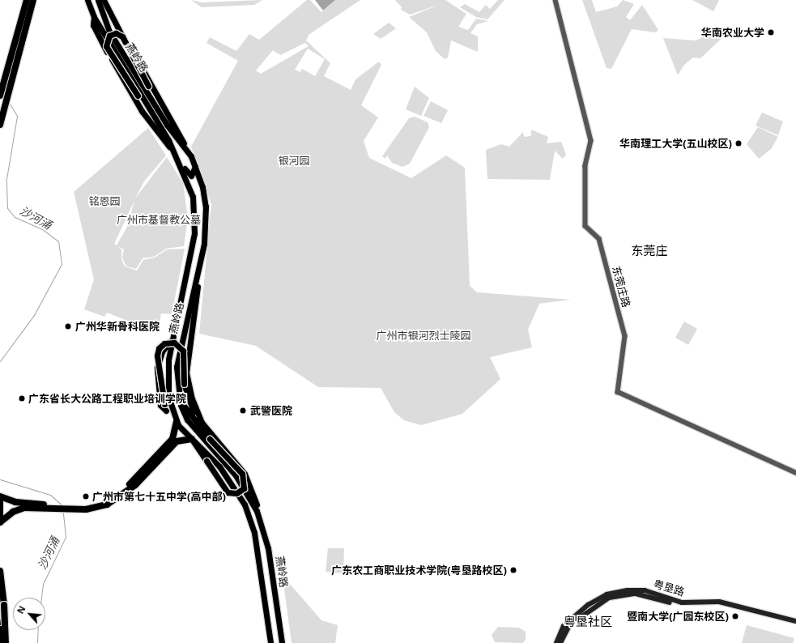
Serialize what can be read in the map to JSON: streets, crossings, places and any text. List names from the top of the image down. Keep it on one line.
{"streets":{"highway":["燕岭路"],"main road":["粤垦路"],"street":["东莞庄路"]},"districts":["东莞庄","粤垦社区"],"water":["沙河涌"],"parks":["银河园","铭恩园","广州市基督教公墓","广州市银河烈士陵园"],"places":["华南农业大学","华南理工大学(五山校区)","广州华新骨科医院","广东省长大公路工程职业培训学院","武警医院","广州市第七十五中学(高中部)","广东农工商职业技术学院(粤垦路校区)","暨南大学(广园东校区)"],"north":"top left"}
